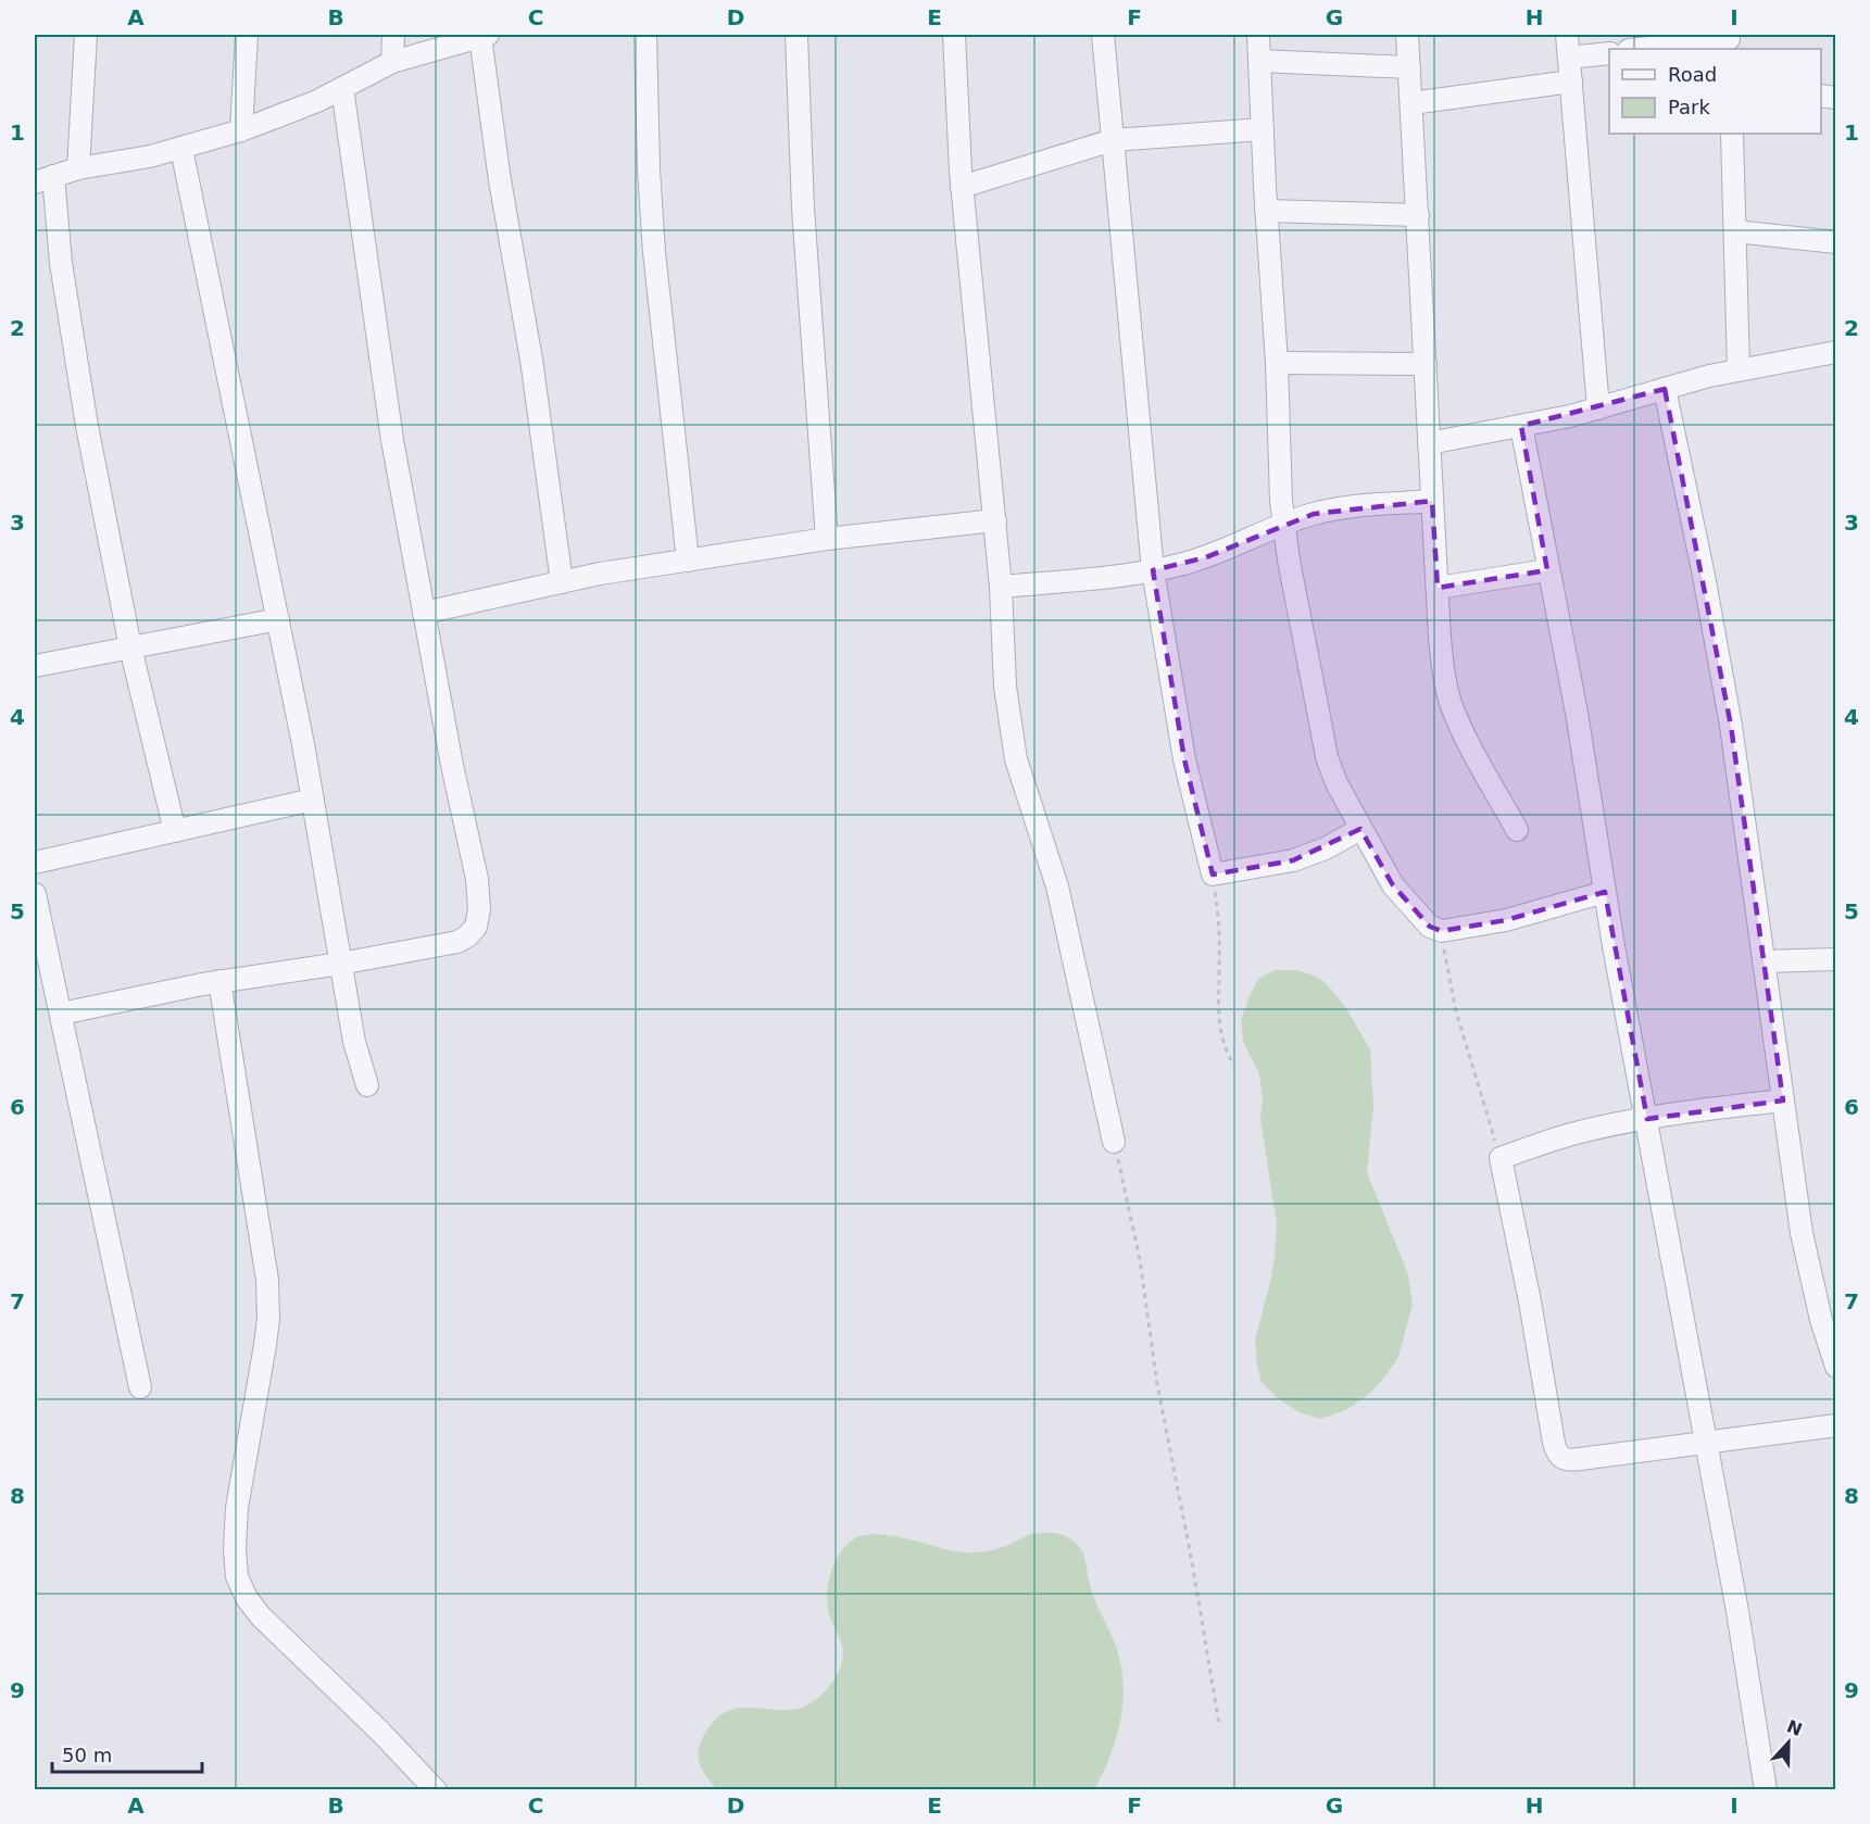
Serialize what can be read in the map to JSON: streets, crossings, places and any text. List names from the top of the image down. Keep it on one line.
{"legend":["Road","Park"],"scale_bar":"50 m","north":"top","grid":{"columns":["A","B","C","D","E","F","G","H","I"],"rows":["1","2","3","4","5","6","7","8","9"]}}
